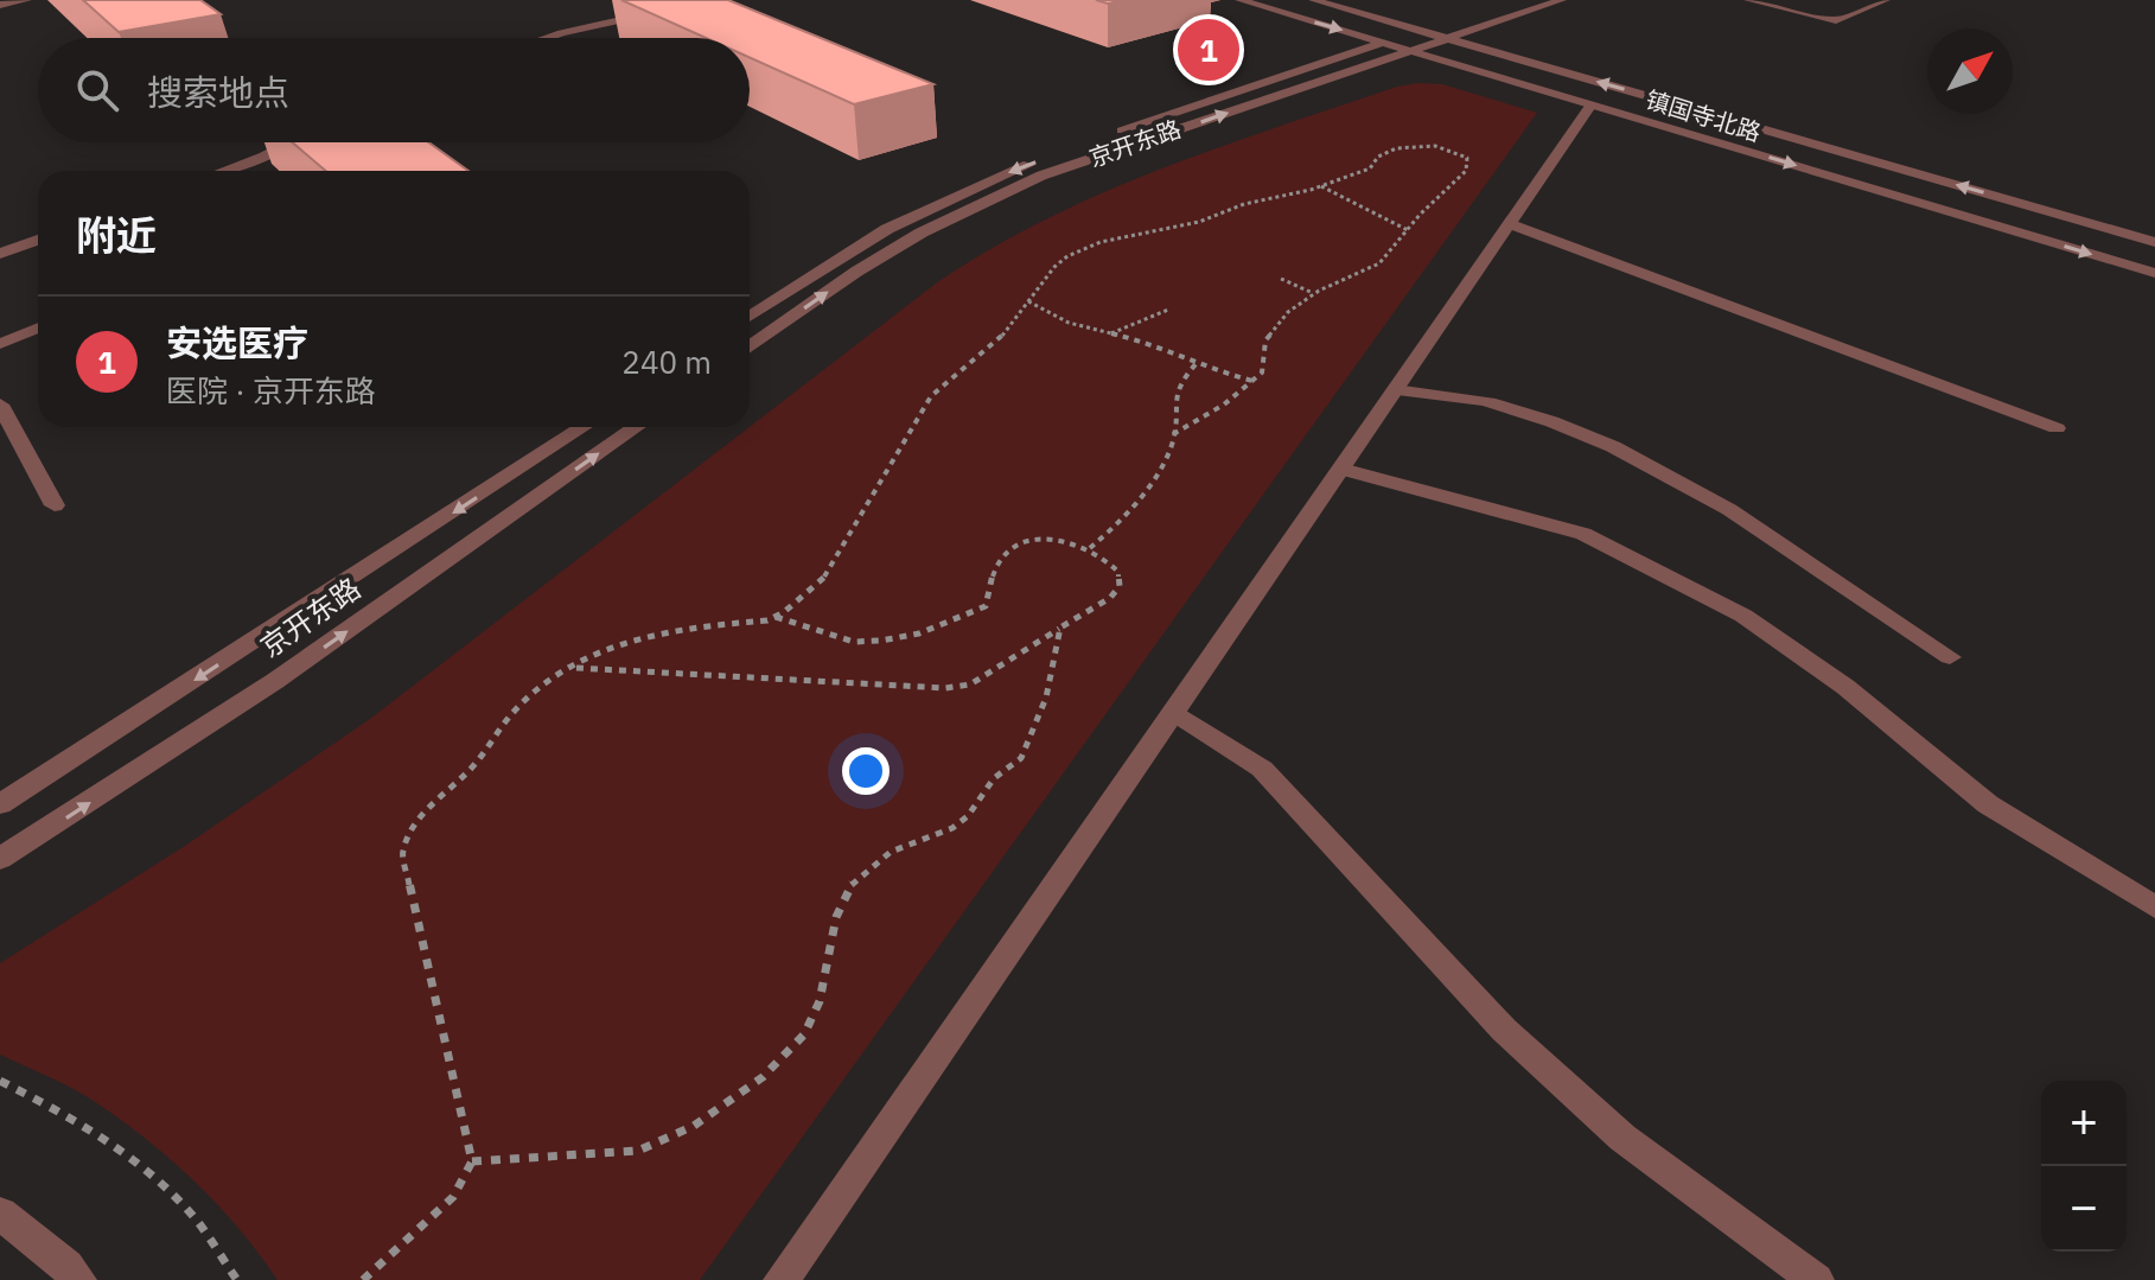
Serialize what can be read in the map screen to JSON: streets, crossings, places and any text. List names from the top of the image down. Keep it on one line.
{"streets":{"street":["镇国寺北路","京开东路"]},"crossings":[["镇国寺北路","京开东路"]],"north":"top right","page":{"pins":"1","search":"搜索地点","heading":"附近","list":[{"mark":"1","name":"安选医疗","note":"医院 · 京开东路","value":"240 m"}],"map_buttons":["+","−"]}}
